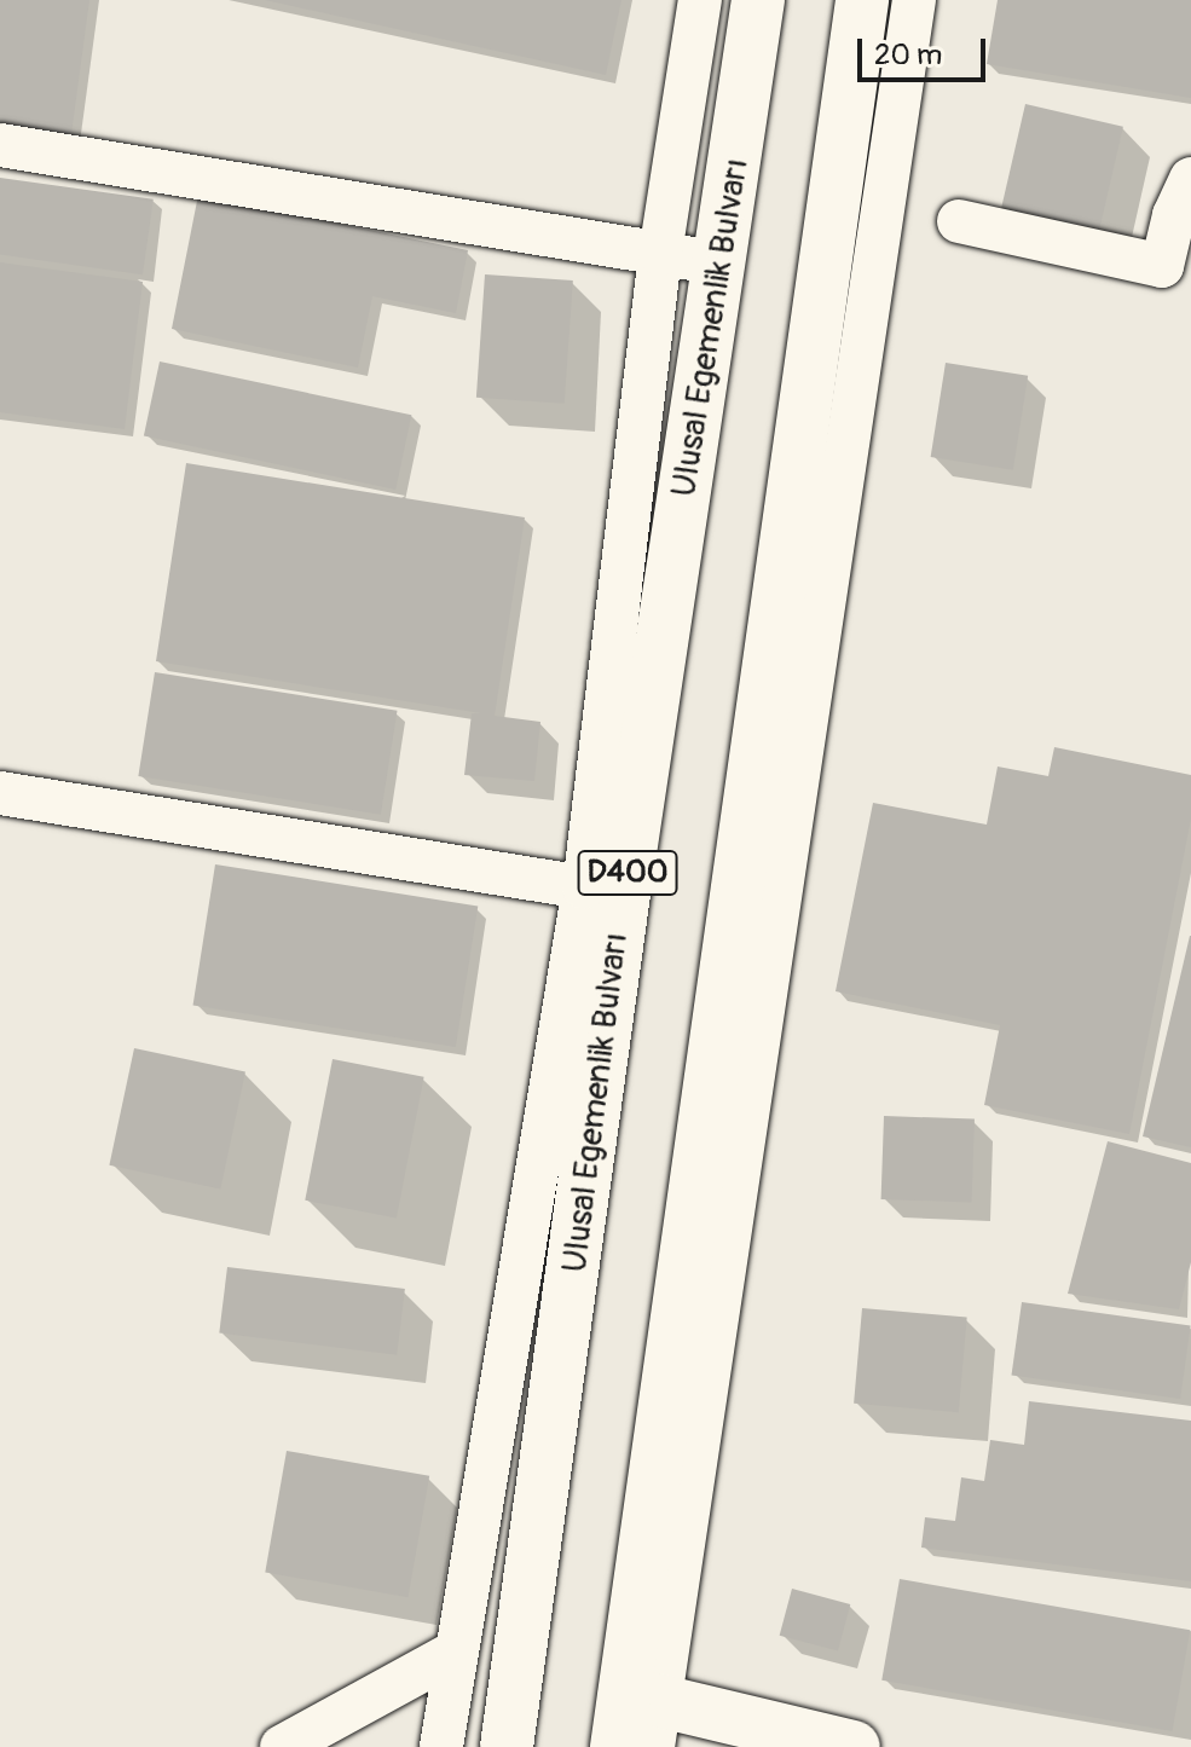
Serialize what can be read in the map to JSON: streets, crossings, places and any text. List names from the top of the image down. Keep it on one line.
{"streets":{"main road":["Ulusal Egemenlik Bulvarı","D400"]},"scale_bar":"20 m"}
